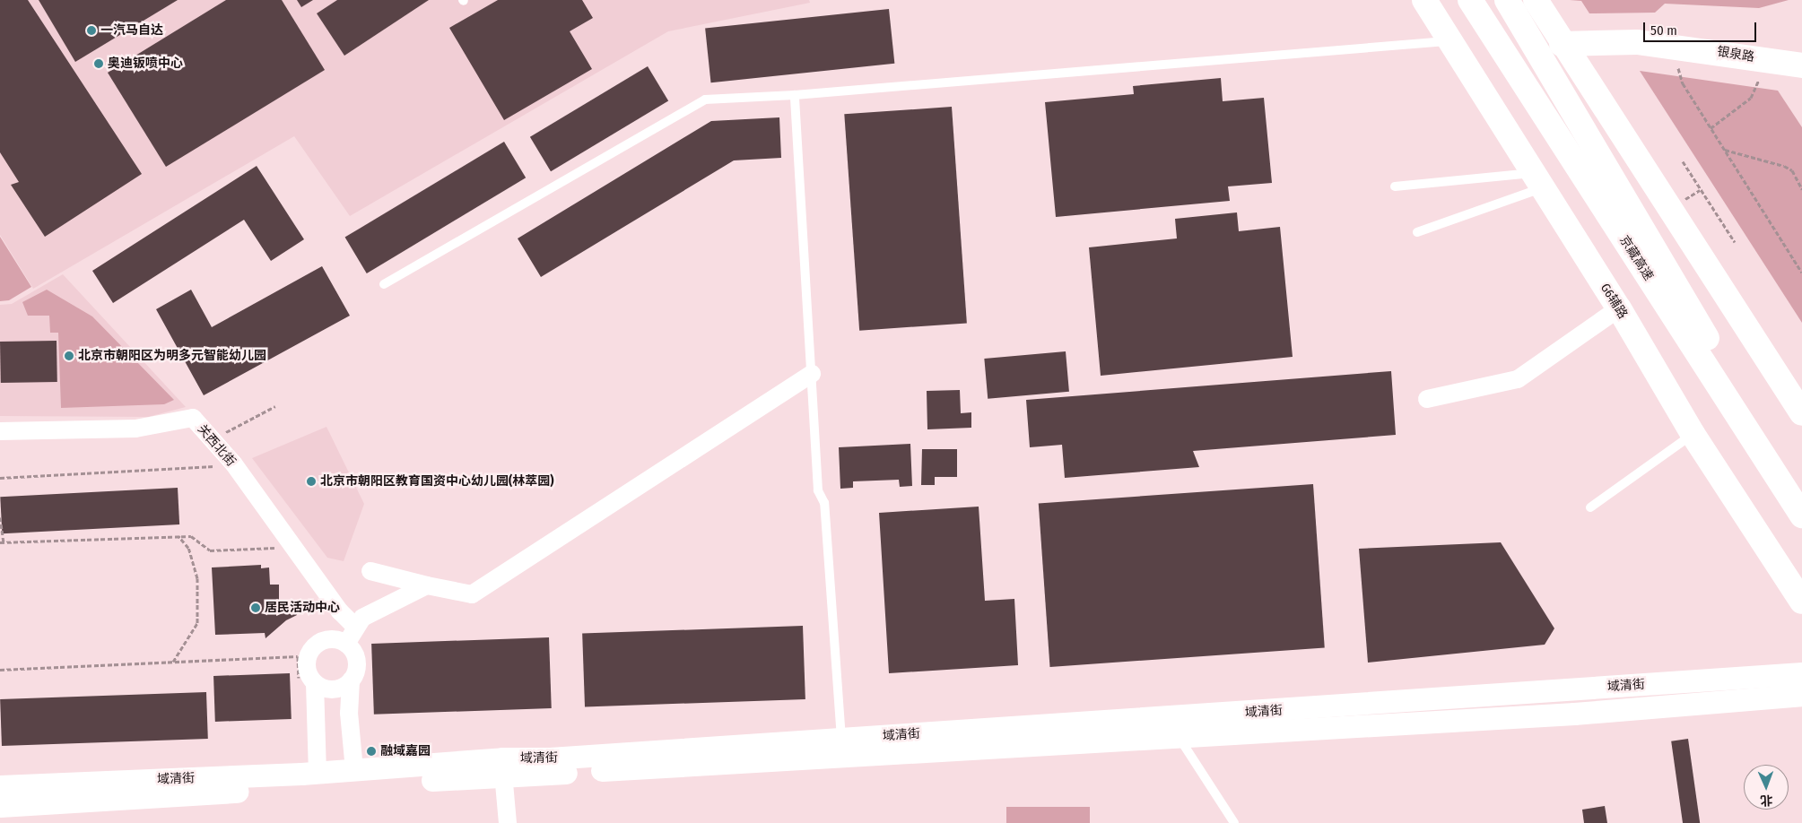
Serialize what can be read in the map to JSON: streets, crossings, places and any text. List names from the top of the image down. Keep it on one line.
{"streets":{"main road":["银泉路","京藏高速","G6辅路"],"street":["关西北街","域清街"]},"places":["一汽马自达","奥迪钣喷中心","北京市朝阳区为明多元智能幼儿园","北京市朝阳区教育国资中心幼儿园(林萃园)","居民活动中心","融域嘉园"],"scale_bar":"50 m","north":"bottom"}
